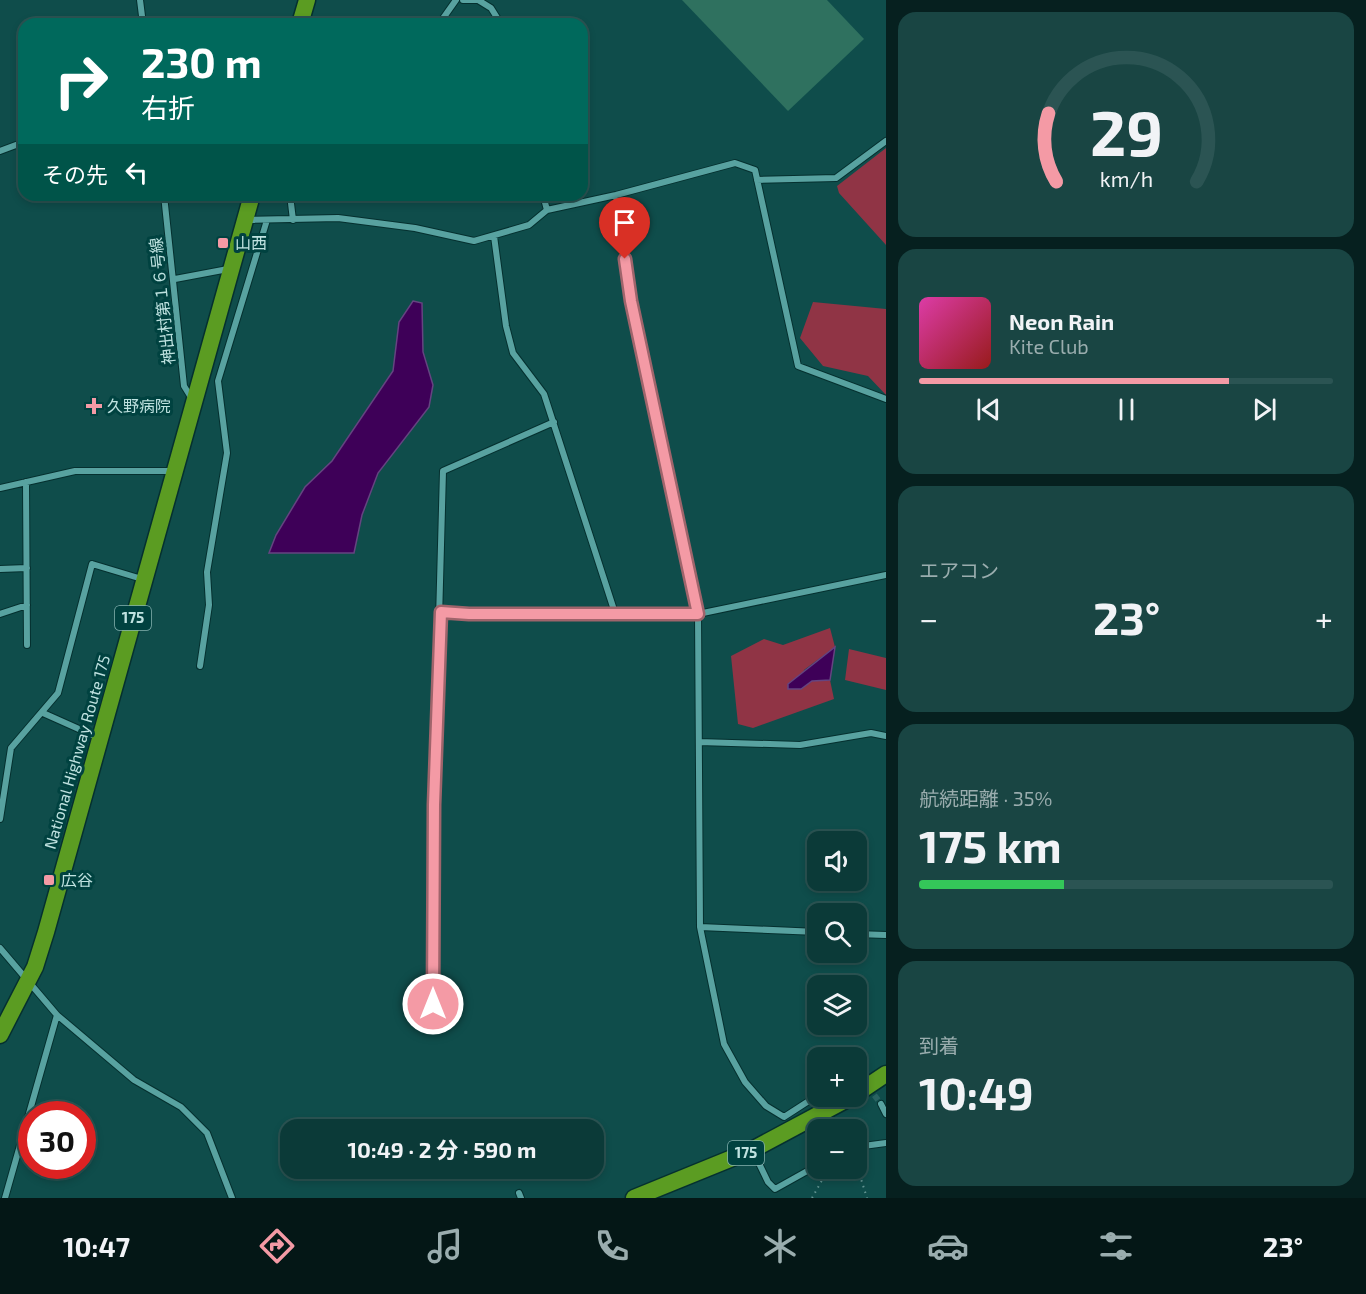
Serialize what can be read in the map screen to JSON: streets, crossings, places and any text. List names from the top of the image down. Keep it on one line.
{"streets":{"highway":["175","National Highway Route 175"],"street":["神出村第１６号線"]},"crossings":[["神出村第１６号線","National Highway Route 175"]],"places":{"transit":["山西","広谷"],"health":["久野病院"]},"page":{"turn":["230 m","右折"],"then":"その先","song":["Neon Rain","Kite Club"],"tile":["エアコン",["航続距離 · 35%","175 km"],["到着","10:49"]],"heat":["−","23°","+"],"map_buttons":["+","−"],"limit":"30","trip":"10:49 · 2 分 · 590 m","tabs":["10:47","23°"],"gauge":["29","km/h"]}}
